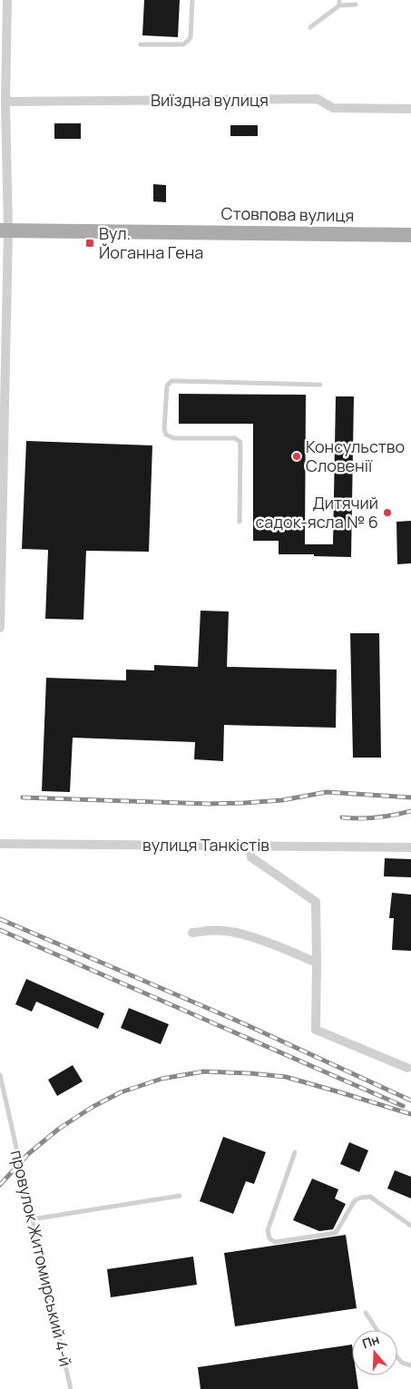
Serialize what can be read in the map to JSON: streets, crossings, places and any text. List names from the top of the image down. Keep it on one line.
{"streets":{"main road":["Стовпова вулиця"],"street":["Виїздна вулиця","вулиця Танкістів"],"lane":["провулок Житомирський 4-й"]},"places":{"transit":["Вул. Йоганна Гена"],"other":["Консульство Словенії","Дитячий садок-ясла № 6"]},"north":"top"}
